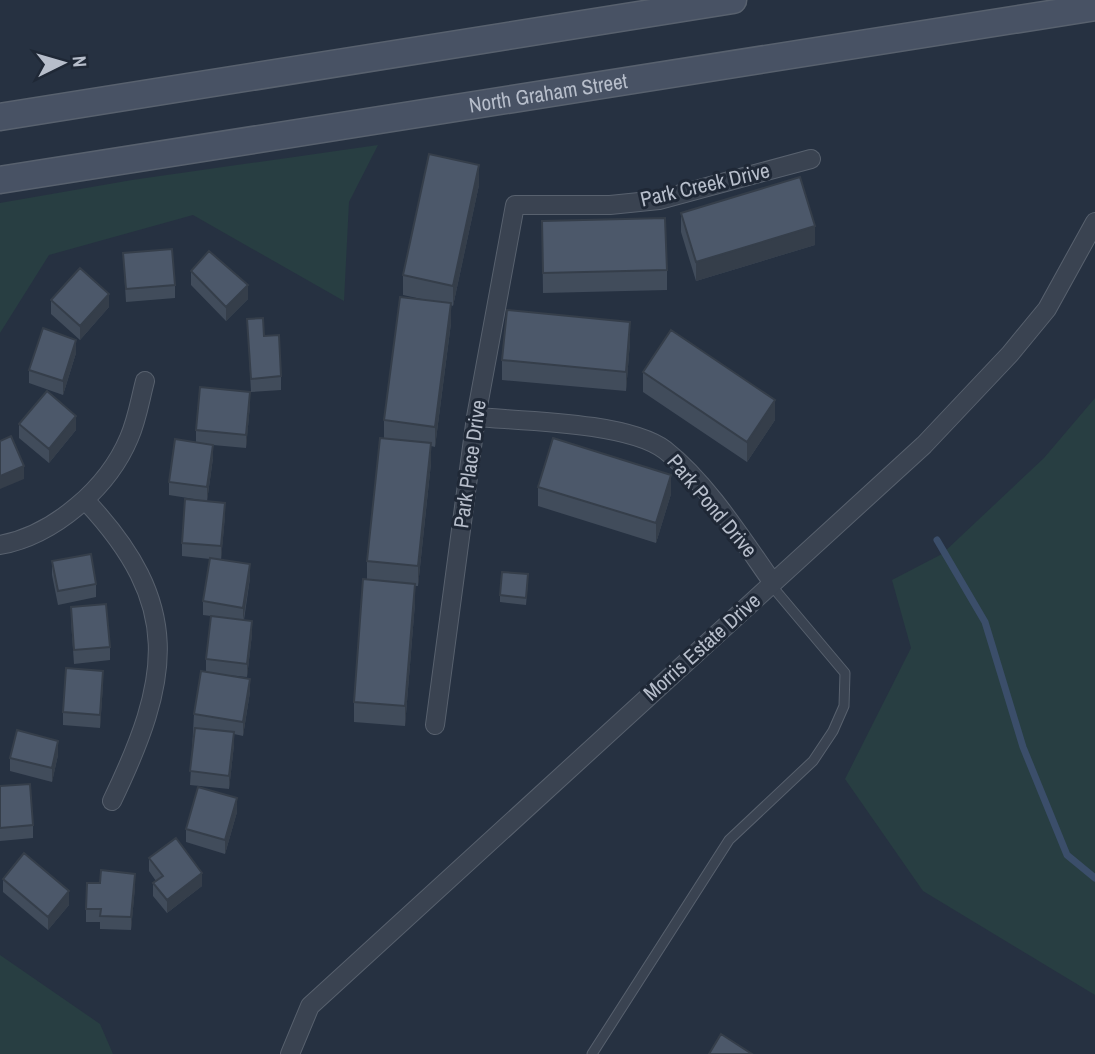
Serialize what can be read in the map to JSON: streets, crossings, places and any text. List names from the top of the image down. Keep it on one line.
{"streets":{"main road":["North Graham Street"],"street":["Park Creek Drive","Park Place Drive","Park Pond Drive","Morris Estate Drive"]},"crossings":[["Park Creek Drive","Park Place Drive"],["Park Place Drive","Park Pond Drive"],["Park Pond Drive","Morris Estate Drive"]],"north":"right"}
